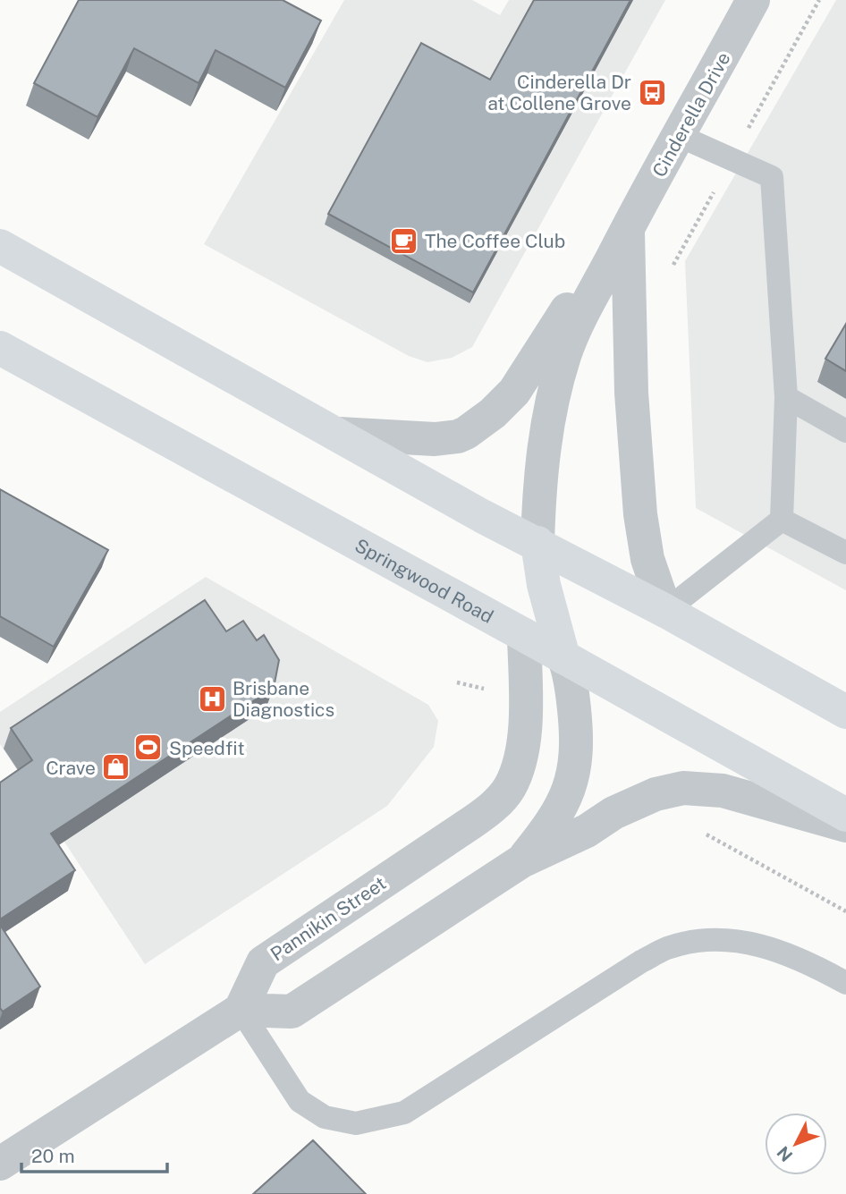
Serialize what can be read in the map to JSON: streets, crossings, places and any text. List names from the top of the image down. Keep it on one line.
{"streets":{"main road":["Springwood Road"],"street":["Cinderella Drive","Pannikin Street"]},"crossings":[["Springwood Road","Pannikin Street"]],"places":{"bus stop":["Cinderella Dr at Collene Grove"],"cafe":["The Coffee Club"],"hospital":["Brisbane Diagnostics"],"sports":["Speedfit"],"shop":["Crave"]},"scale_bar":"20 m","north":"bottom left"}
